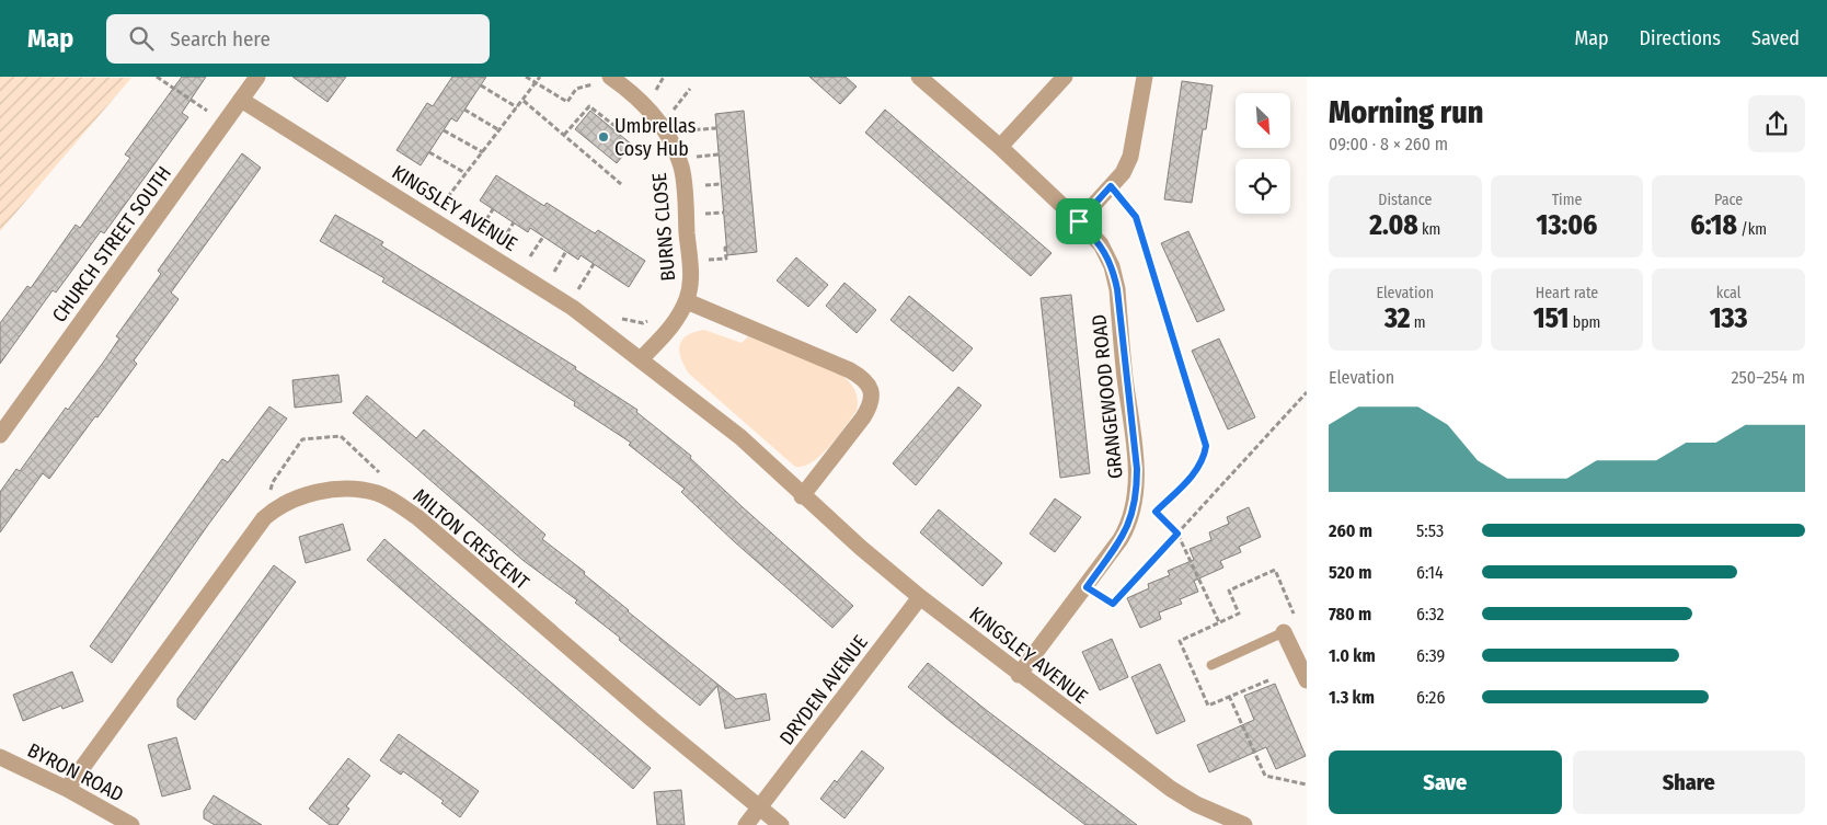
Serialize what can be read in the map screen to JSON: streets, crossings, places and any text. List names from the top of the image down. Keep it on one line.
{"streets":{"street":["KINGSLEY AVENUE","BURNS CLOSE","CHURCH STREET SOUTH","GRANGEWOOD ROAD","MILTON CRESCENT","DRYDEN AVENUE","BYRON ROAD"]},"crossings":[["KINGSLEY AVENUE","CHURCH STREET SOUTH"],["KINGSLEY AVENUE","GRANGEWOOD ROAD"],["KINGSLEY AVENUE","DRYDEN AVENUE"],["MILTON CRESCENT","DRYDEN AVENUE"],["MILTON CRESCENT","BYRON ROAD"]],"places":["Umbrellas Cosy Hub"],"north":"bottom right","page":{"header":"Map","search":"Search here","nav":["Map","Directions","Saved"],"heading":["Morning run","09:00 · 8 × 260 m"],"stats":[["Distance","2.08 km"],["Time","13:06"],["Pace","6:18 /km"],["Elevation","32 m"],["Heart rate","151 bpm"],["kcal","133"]],"chart":["Elevation","250–254 m"],"list":[{"name":"260 m","note":"5:53"},{"name":"520 m","note":"6:14"},{"name":"780 m","note":"6:32"},{"name":"1.0 km","note":"6:39"},{"name":"1.3 km","note":"6:26"}],"buttons":["Save","Share"]}}
